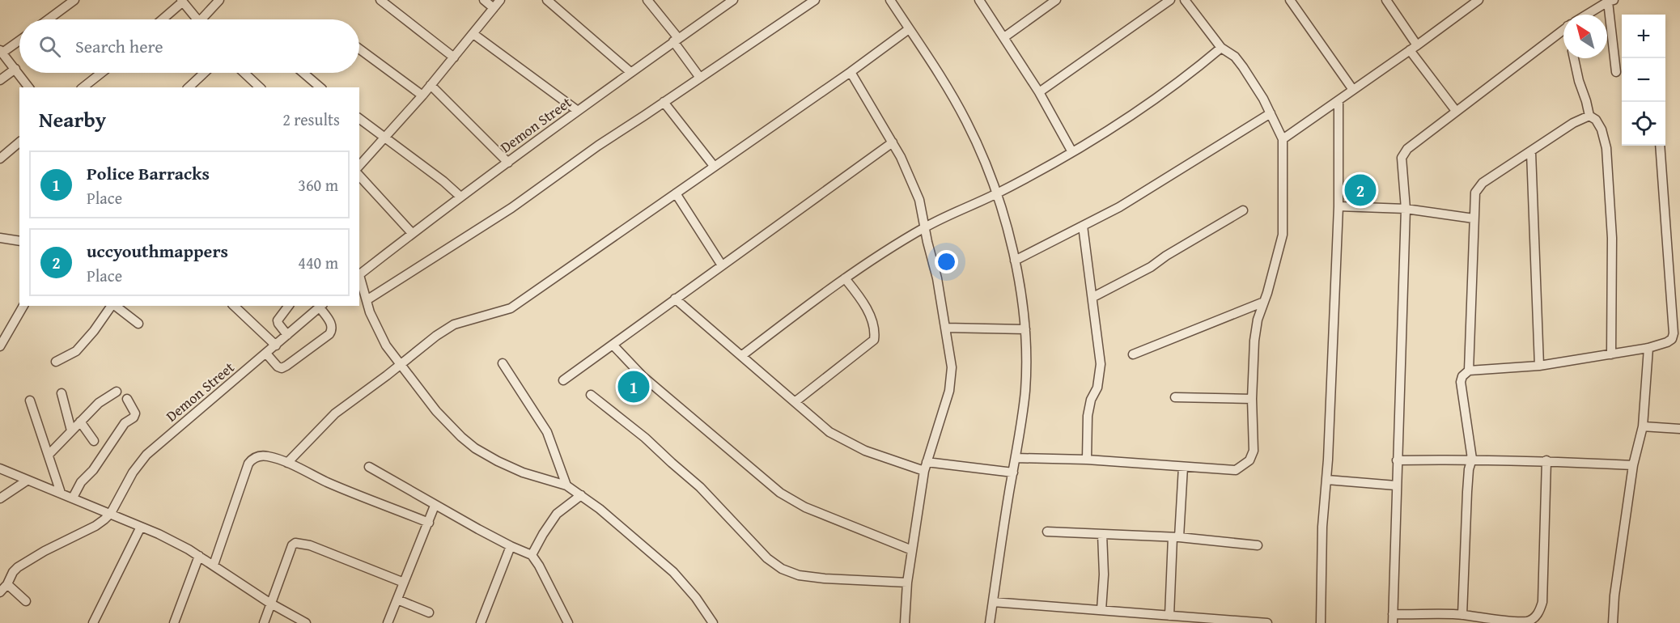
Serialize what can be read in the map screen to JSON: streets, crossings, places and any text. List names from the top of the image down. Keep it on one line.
{"streets":{"street":["Demon Street"]},"north":"top left","page":{"map_buttons":["+","−"],"search":"Search here","heading":["Nearby","2 results"],"list":[{"mark":"1","name":"Police Barracks","note":"Place","value":"360 m"},{"mark":"2","name":"uccyouthmappers","note":"Place","value":"440 m"}],"pins":["2","1"]}}
